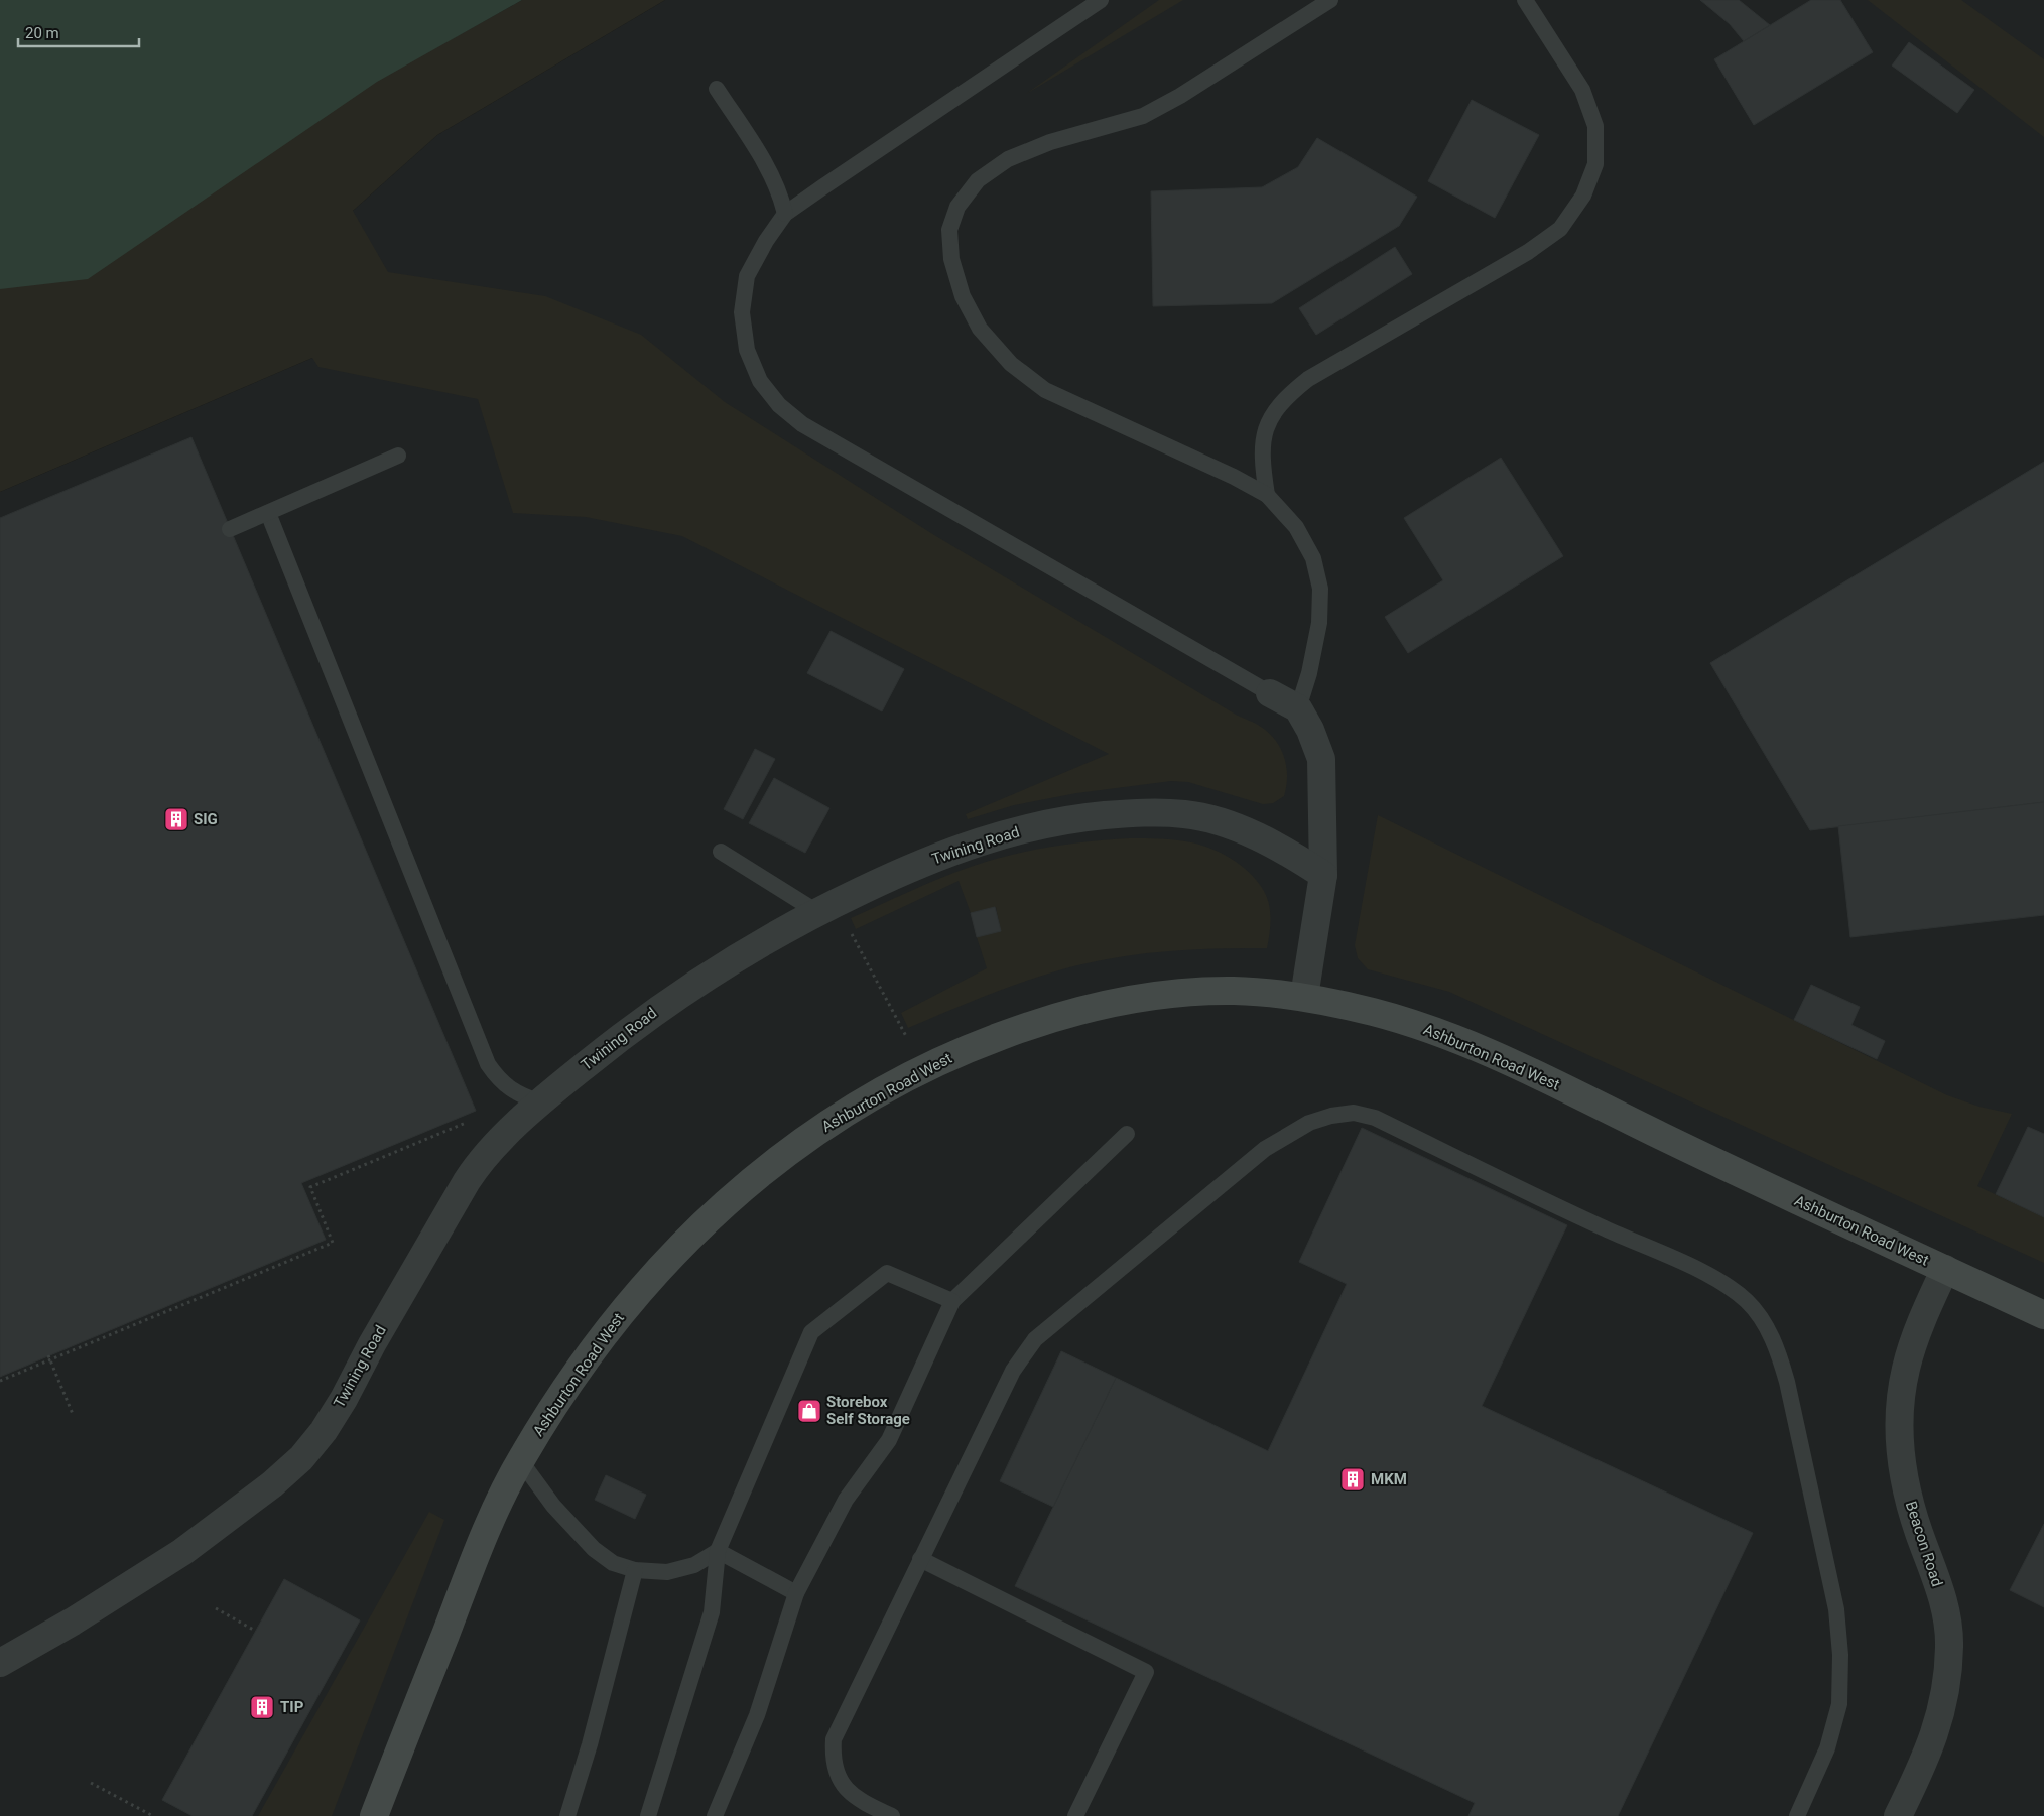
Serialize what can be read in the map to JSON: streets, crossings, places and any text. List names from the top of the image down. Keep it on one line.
{"streets":{"main road":["Ashburton Road West"],"street":["Twining Road","Beacon Road"]},"crossings":[["Ashburton Road West","Beacon Road"]],"places":{"building":["SIG","MKM","TIP"],"shop":["Storebox Self Storage"]},"scale_bar":"20 m"}
